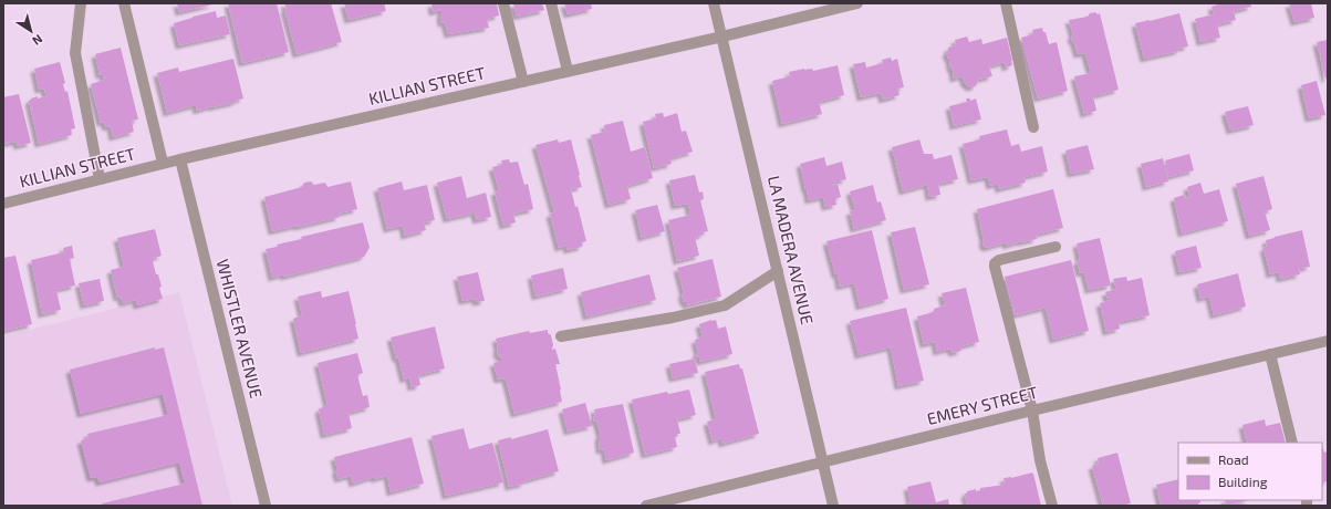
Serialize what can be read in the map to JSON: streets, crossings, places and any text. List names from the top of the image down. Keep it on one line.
{"streets":{"street":["KILLIAN STREET","LA MADERA AVENUE","WHISTLER AVENUE","EMERY STREET"]},"crossings":[["KILLIAN STREET","LA MADERA AVENUE"],["KILLIAN STREET","WHISTLER AVENUE"],["LA MADERA AVENUE","EMERY STREET"]],"legend":["Road","Building"],"north":"bottom right"}
